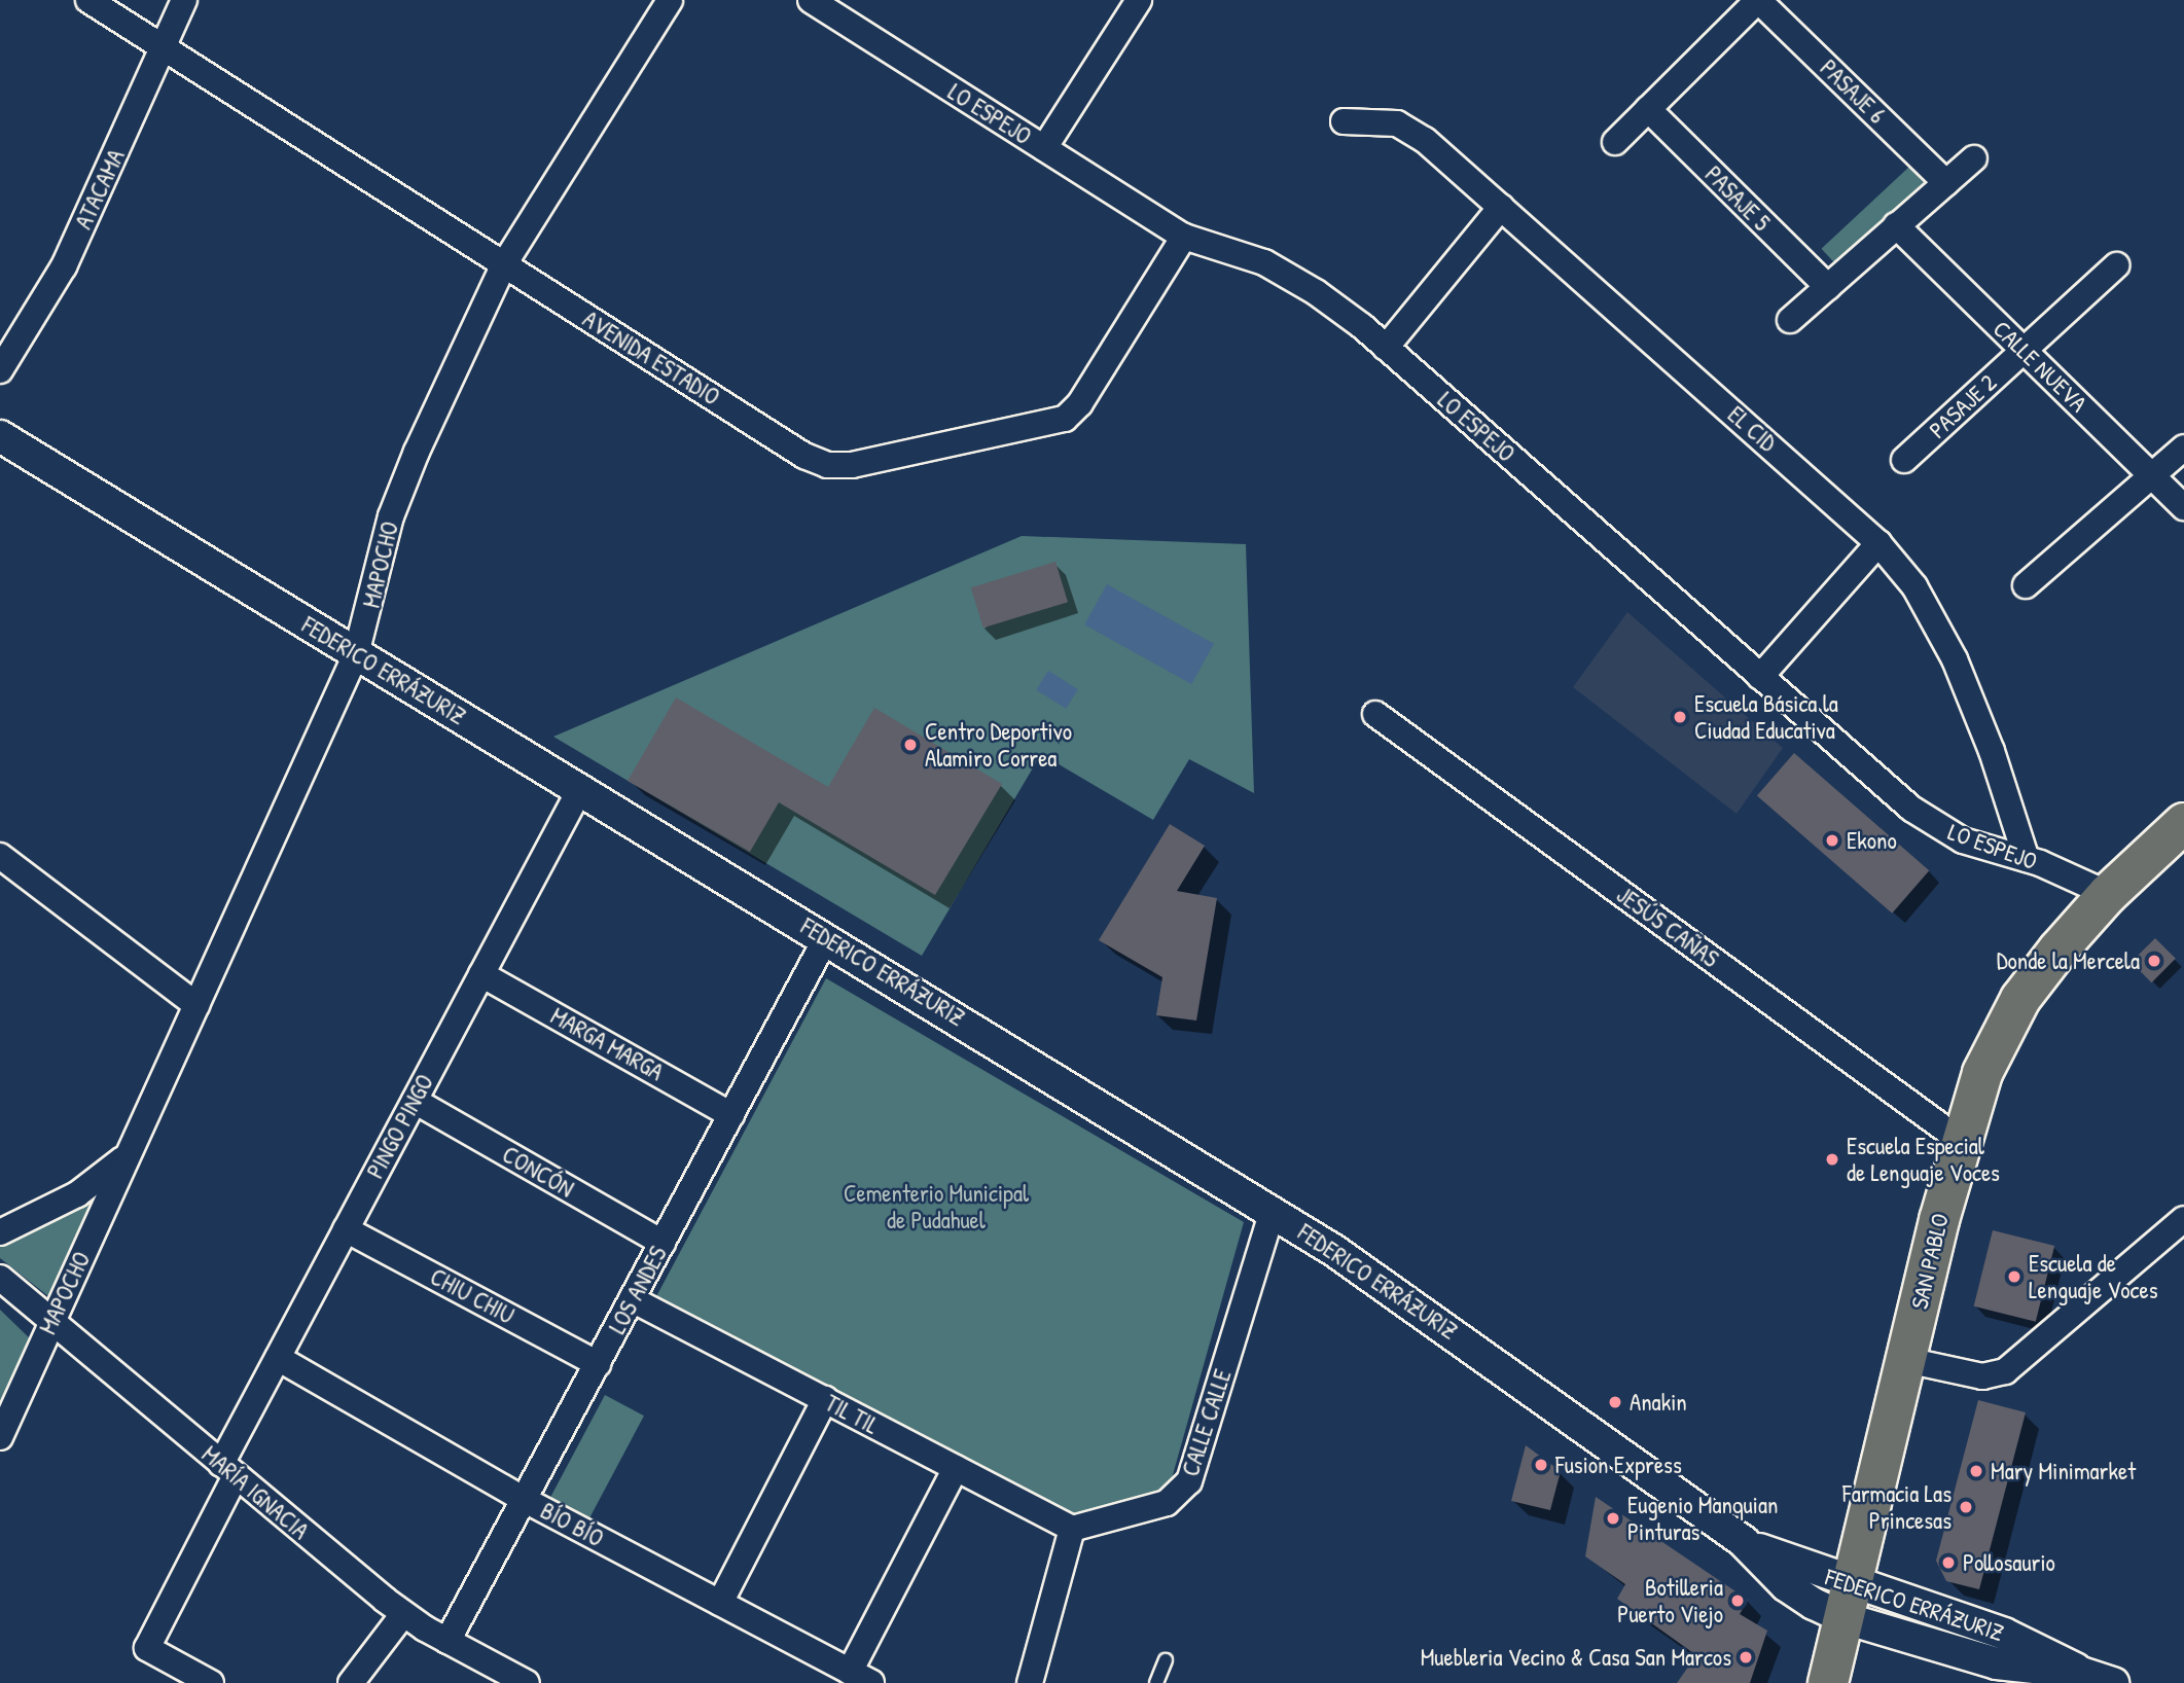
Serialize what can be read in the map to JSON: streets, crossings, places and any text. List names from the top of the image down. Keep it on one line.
{"streets":{"main road":["SAN PABLO"],"street":["PASAJE 6","LO ESPEJO","ATACAMA","PASAJE 5","AVENIDA ESTADIO","CALLE NUEVA","PASAJE 2","EL CID","MAPOCHO","FEDERICO ERRÁZURIZ","JESÚS CAÑAS","MARGA MARGA","PINGO PINGO","CONCÓN","LOS ANDES","CHIU CHIU","TIL TIL","CALLE CALLE","MARÍA IGNACIA","BÍO BÍO"]},"crossings":[["LO ESPEJO","AVENIDA ESTADIO"],["LO ESPEJO","EL CID"],["LO ESPEJO","SAN PABLO"],["ATACAMA","AVENIDA ESTADIO"],["AVENIDA ESTADIO","MAPOCHO"],["CALLE NUEVA","PASAJE 2"],["MAPOCHO","FEDERICO ERRÁZURIZ"],["MAPOCHO","MARÍA IGNACIA"],["FEDERICO ERRÁZURIZ","PINGO PINGO"],["FEDERICO ERRÁZURIZ","SAN PABLO"],["FEDERICO ERRÁZURIZ","LOS ANDES"],["FEDERICO ERRÁZURIZ","CALLE CALLE"],["JESÚS CAÑAS","SAN PABLO"],["MARGA MARGA","PINGO PINGO"],["MARGA MARGA","LOS ANDES"],["PINGO PINGO","CONCÓN"],["PINGO PINGO","CHIU CHIU"],["PINGO PINGO","MARÍA IGNACIA"],["PINGO PINGO","BÍO BÍO"],["CONCÓN","LOS ANDES"],["LOS ANDES","CHIU CHIU"],["LOS ANDES","TIL TIL"],["LOS ANDES","MARÍA IGNACIA"],["LOS ANDES","BÍO BÍO"],["TIL TIL","CALLE CALLE"]],"parks":["Cementerio Municipal de Pudahuel"],"places":["Escuela Básica la Ciudad Educativa","Centro Deportivo Alamiro Correa","Ekono","Donde la Mercela","Escuela Especial de Lenguaje Voces","Escuela de Lenguaje Voces","Anakin","Fusion Express","Mary Minimarket","Farmacia Las Princesas","Eugenio Manquian Pinturas","Pollosaurio","Botilleria Puerto Viejo","Muebleria Vecino & Casa San Marcos"]}
